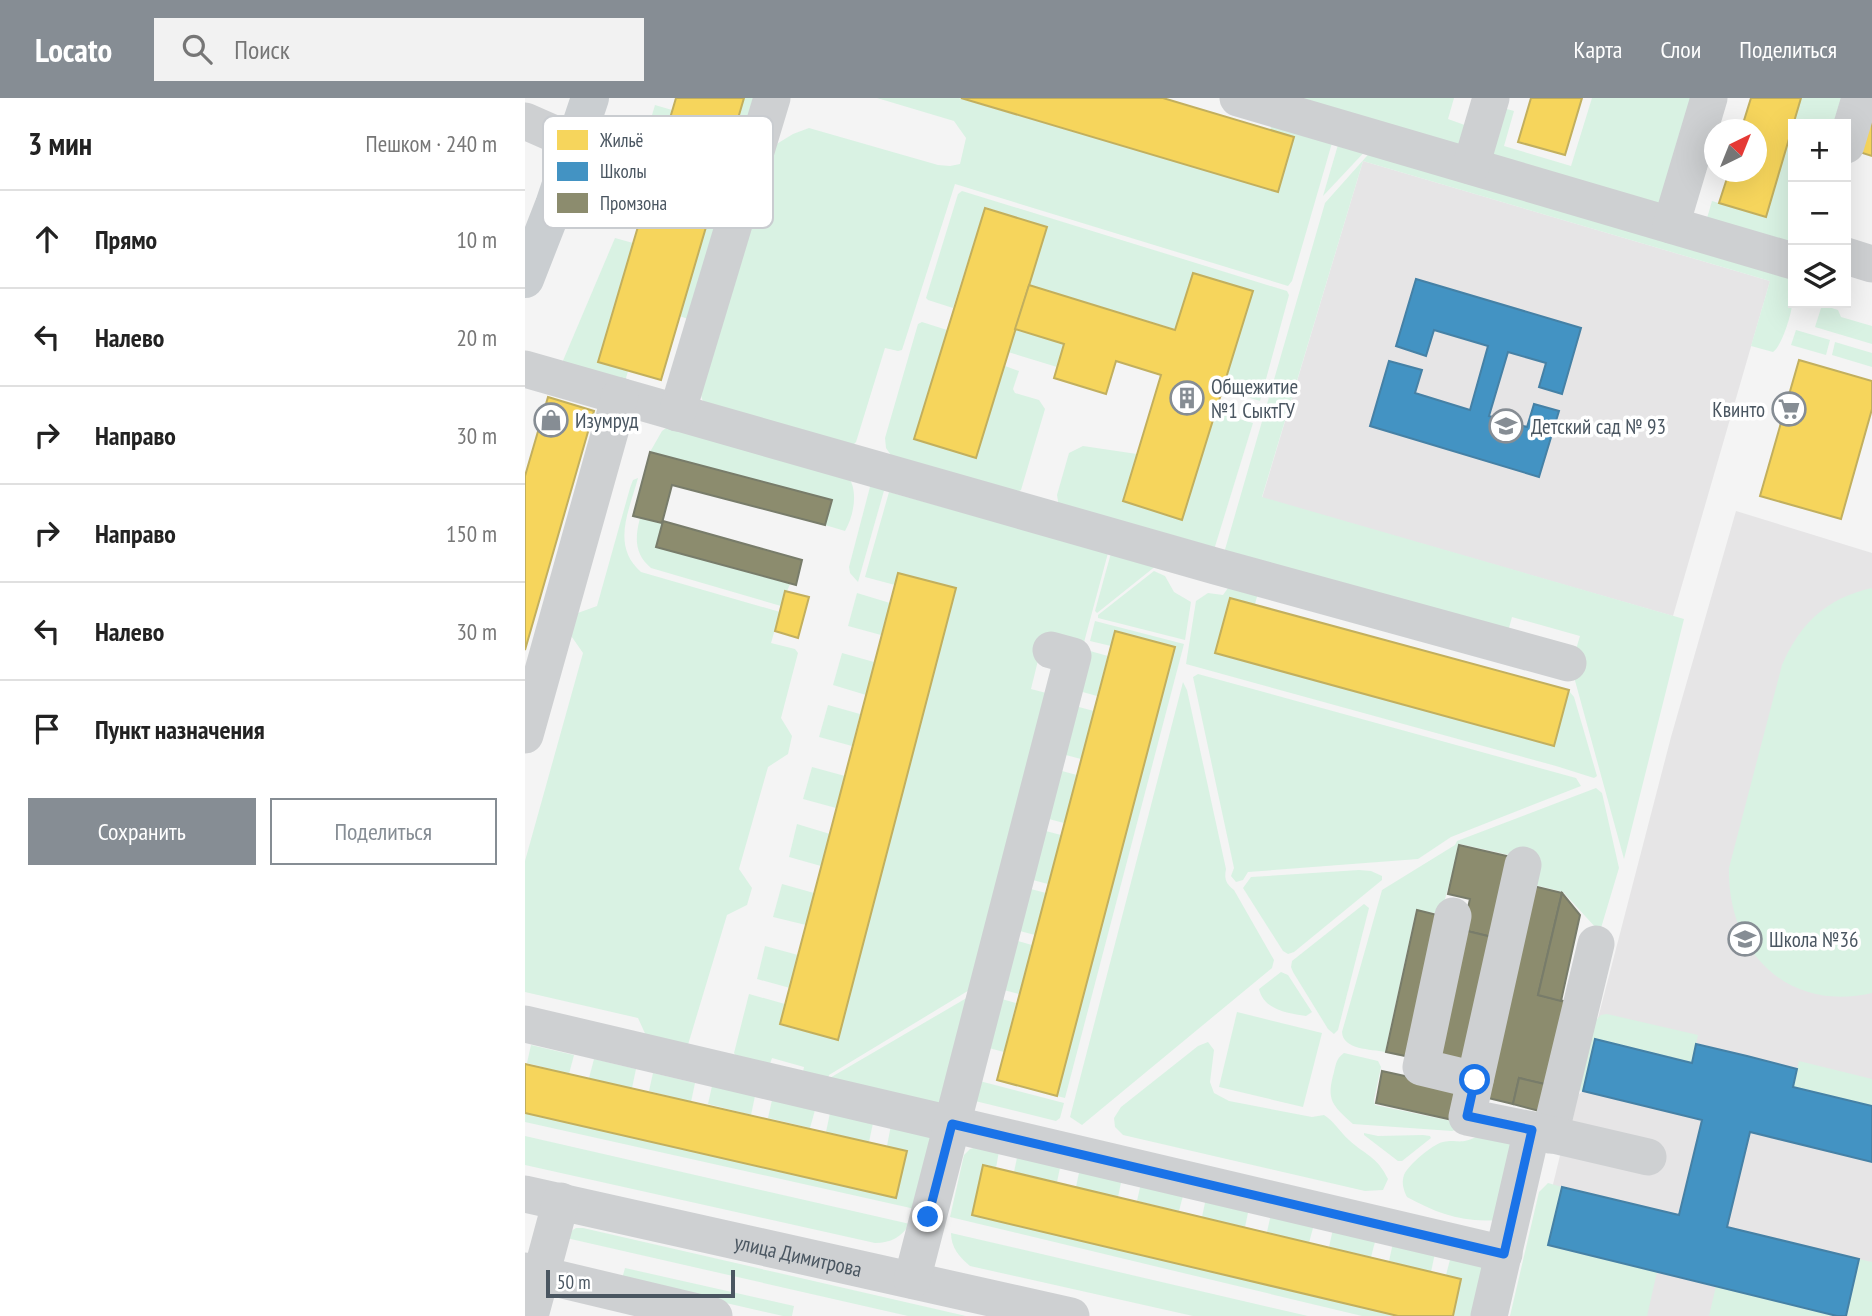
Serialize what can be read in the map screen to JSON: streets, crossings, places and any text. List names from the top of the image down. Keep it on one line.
{"streets":{"street":["улица Димитрова"]},"places":{"building":["Общежитие №1 СыктГУ"],"supermarket":["Квинто"],"shop":["Изумруд"],"school or university":["Детский сад № 93","Школа №36"]},"legend":["Жильё","Школы","Промзона"],"scale_bar":"50 m","north":"top right","page":{"header":"Locato","search":"Поиск","nav":["Карта","Слои","Поделиться"],"heading":["3 мин","Пешком · 240 m"],"map_buttons":["+","−"],"list":[["Прямо","10 m"],["Налево","20 m"],["Направо","30 m"],["Направо","150 m"],["Налево","30 m"],"Пункт назначения"],"buttons":["Сохранить","Поделиться"],"scale":"50 m"}}
